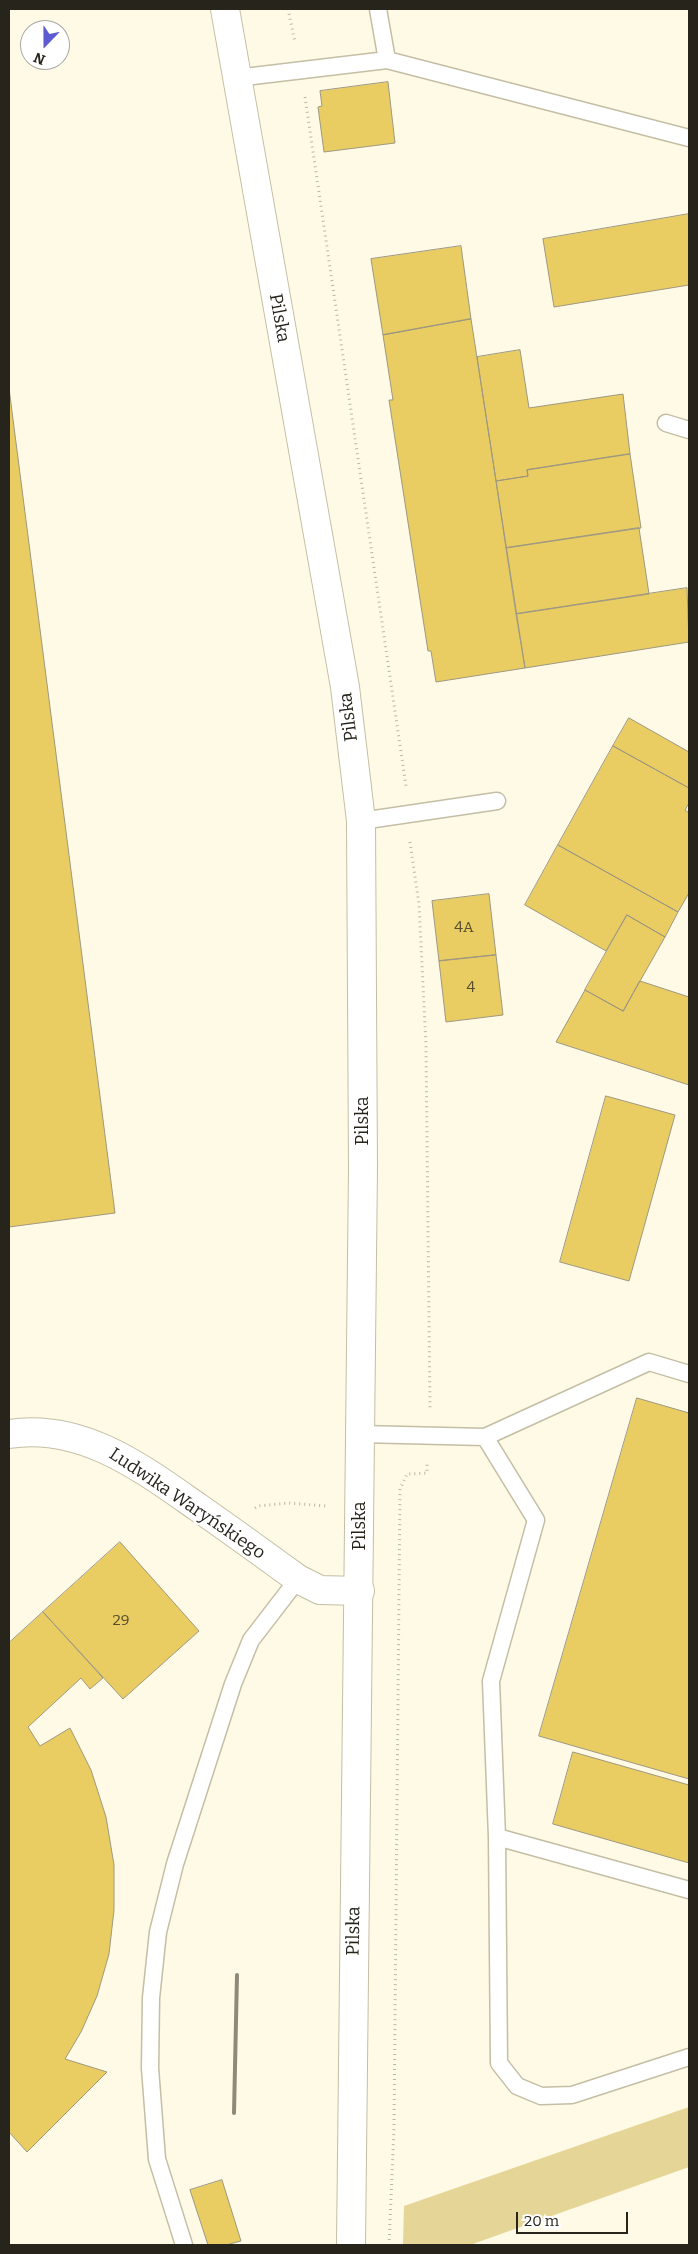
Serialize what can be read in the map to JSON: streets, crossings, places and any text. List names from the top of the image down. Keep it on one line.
{"streets":{"street":["Pilska","Ludwika Waryńskiego"]},"crossings":[["Pilska","Ludwika Waryńskiego"]],"house_numbers":["4A","4","29"],"scale_bar":"20 m","north":"bottom"}
